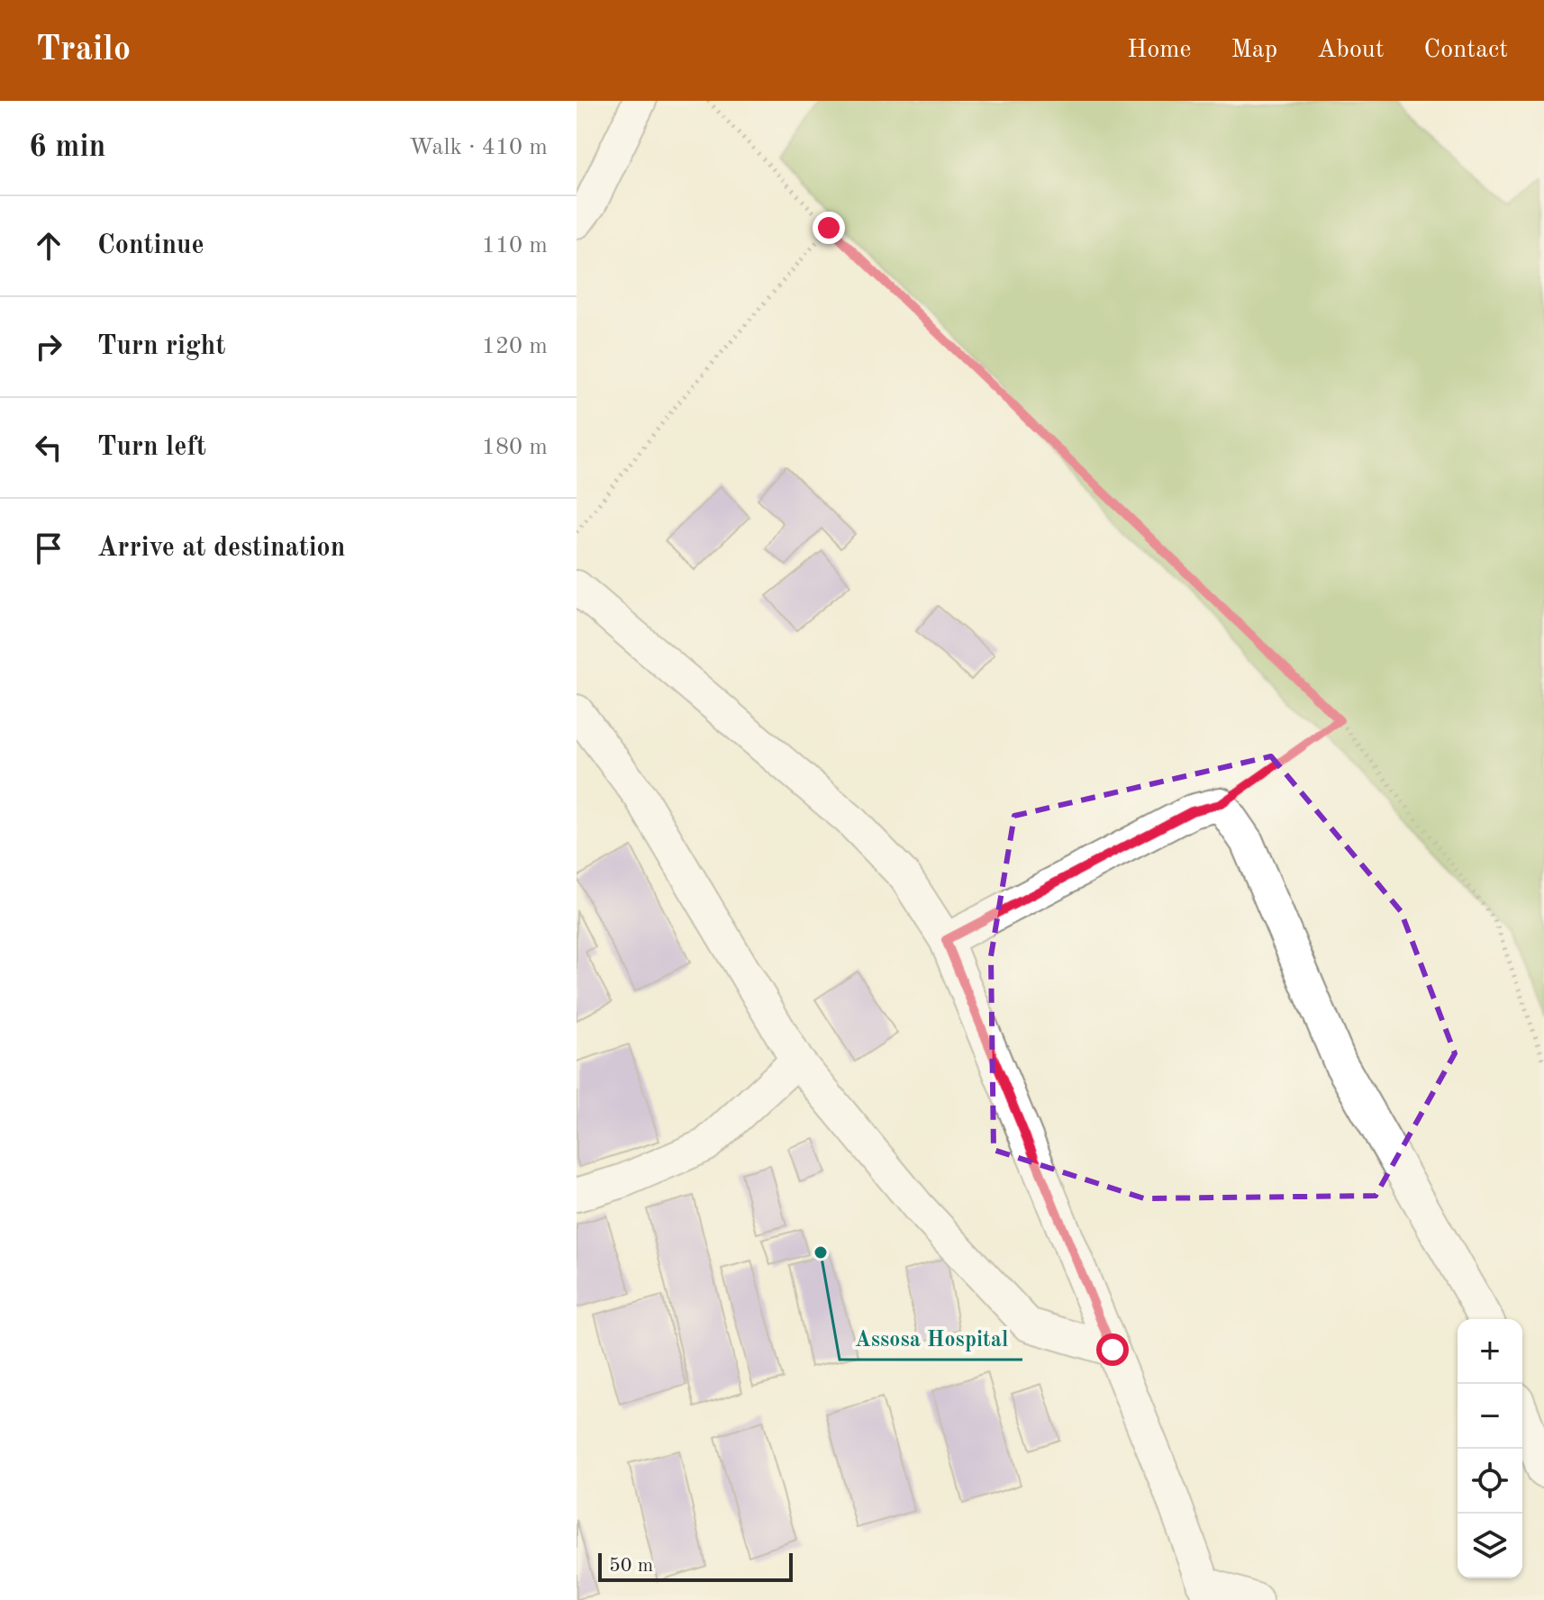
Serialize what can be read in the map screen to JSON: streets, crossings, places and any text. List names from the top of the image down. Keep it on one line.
{"places":["Assosa Hospital"],"scale_bar":"50 m","page":{"header":"Trailo","nav":["Home","Map","About","Contact"],"heading":["6 min","Walk · 410 m"],"list":[["Continue","110 m"],["Turn right","120 m"],["Turn left","180 m"],"Arrive at destination"],"map_buttons":["+","−"],"scale":"50 m"}}
